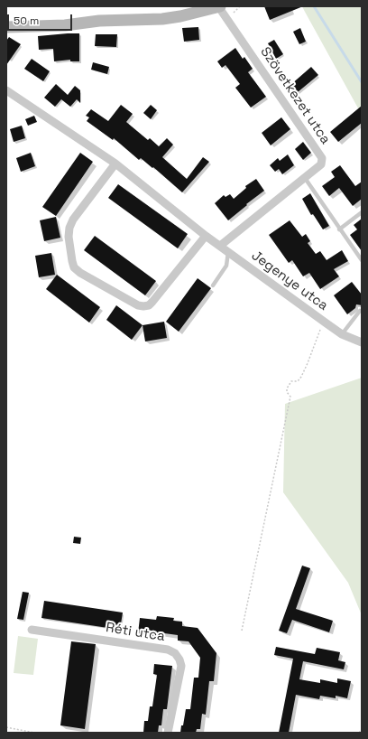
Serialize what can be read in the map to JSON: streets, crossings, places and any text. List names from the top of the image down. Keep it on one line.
{"streets":{"street":["Szövetkezet utca","Jegenye utca","Réti utca"]},"crossings":[["Szövetkezet utca","Jegenye utca"]],"scale_bar":"50 m"}
